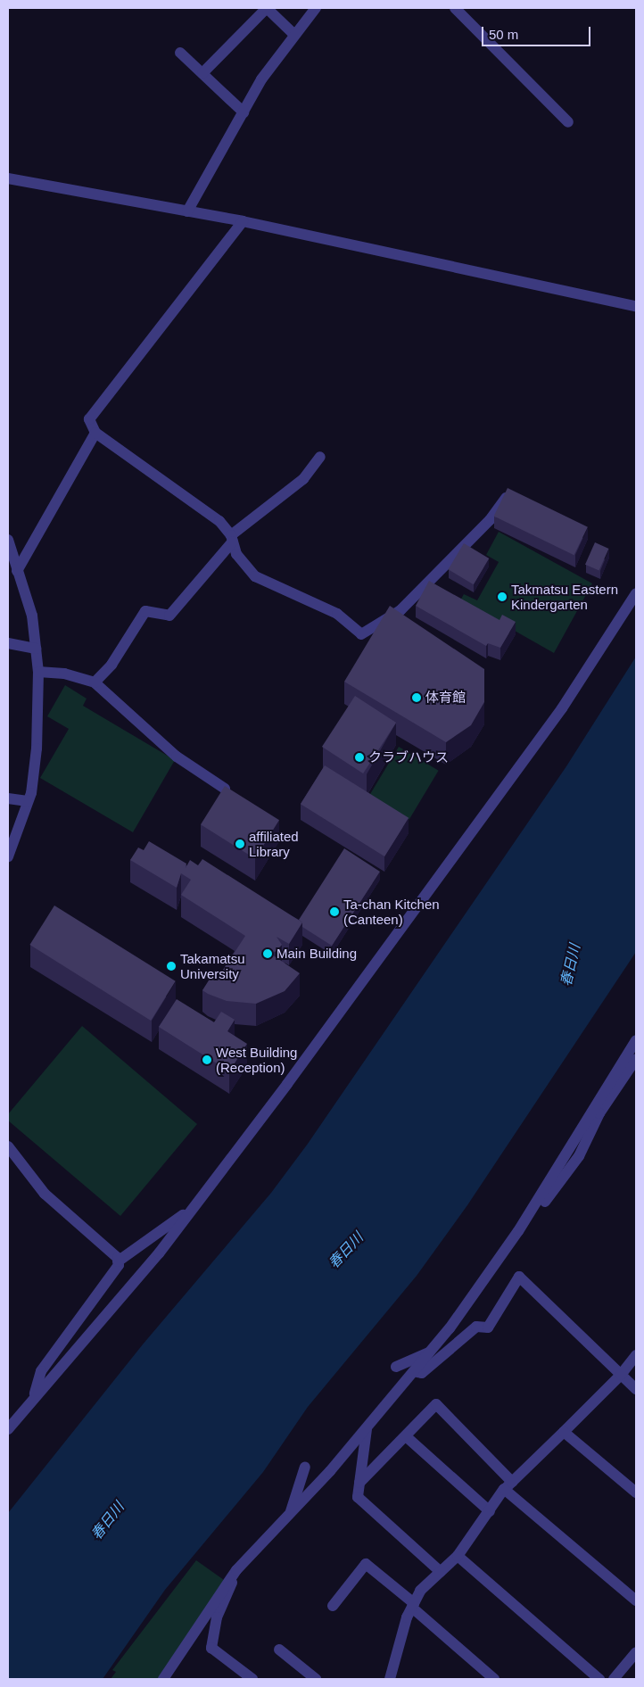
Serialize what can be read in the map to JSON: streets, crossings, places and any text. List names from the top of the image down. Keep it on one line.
{"water":["春日川"],"places":["Takmatsu Eastern Kindergarten","体育館","クラブハウス","affiliated Library","Ta-chan Kitchen (Canteen)","Main Building","Takamatsu University","West Building (Reception)"],"scale_bar":"50 m"}
